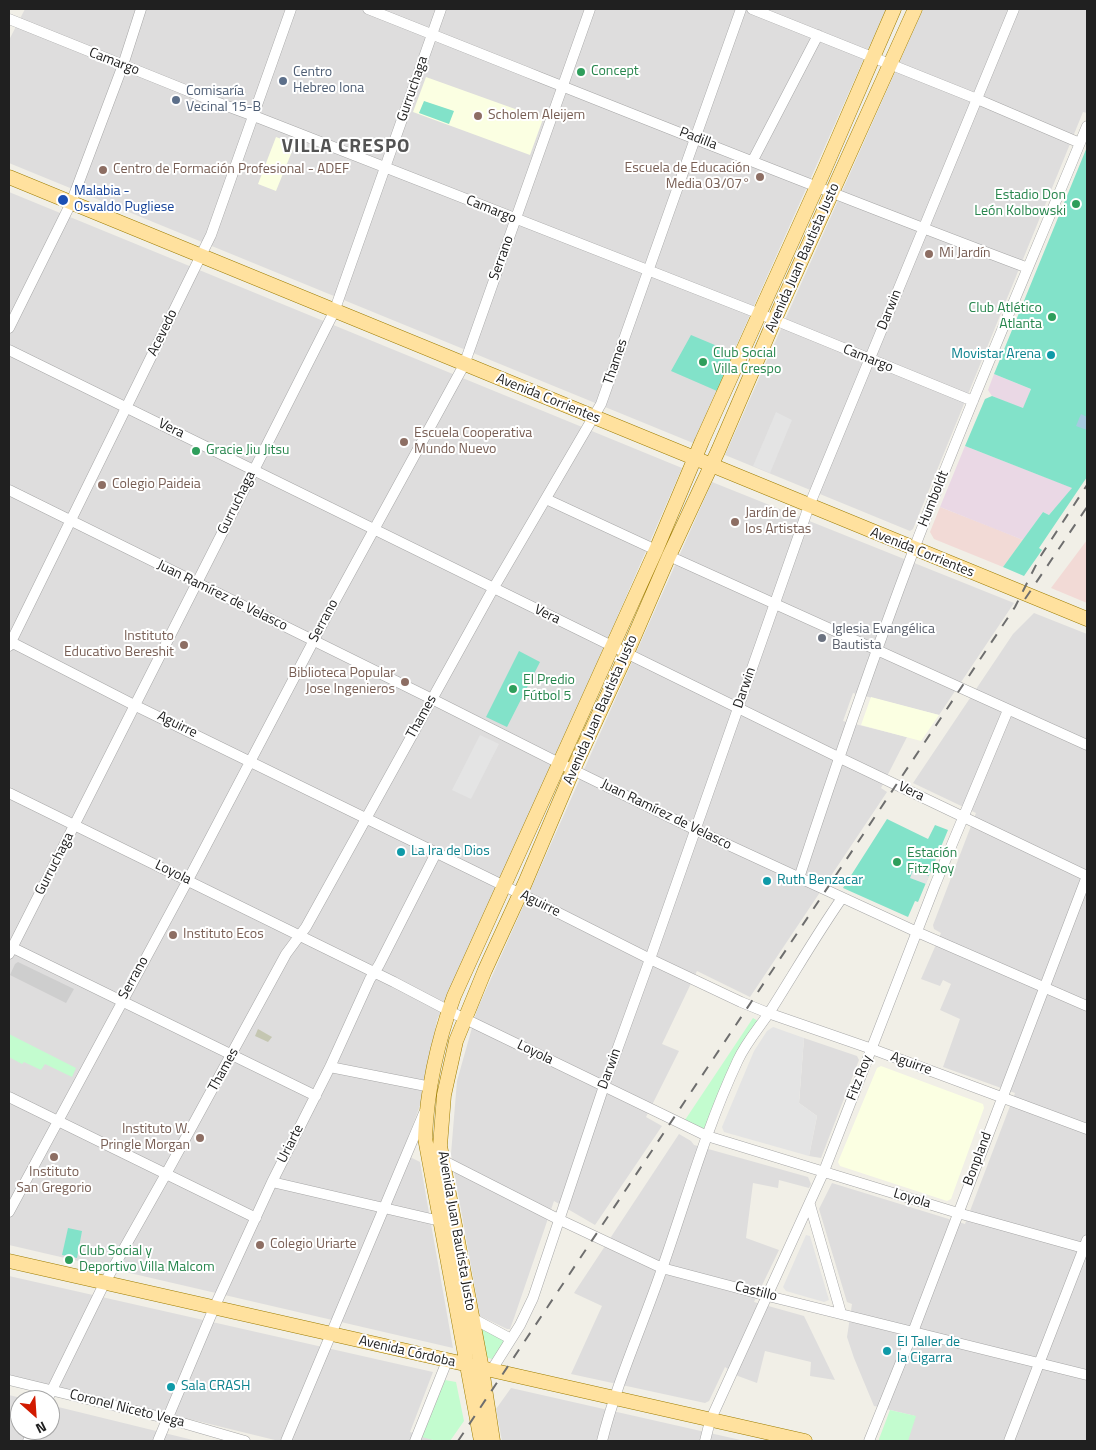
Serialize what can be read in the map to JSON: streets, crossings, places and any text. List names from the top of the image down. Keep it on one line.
{"streets":{"main road":["Avenida Juan Bautista Justo","Avenida Corrientes","Avenida Córdoba"],"street":["Camargo","Gurruchaga","Padilla","Serrano","Darwin","Acevedo","Thames","Vera","Humboldt","Juan Ramírez de Velasco","Aguirre","Loyola","Fitz Roy","Uriarte","Bonpland","Castillo","Coronel Niceto Vega"]},"crossings":[["Camargo","Gurruchaga"],["Camargo","Serrano"],["Camargo","Avenida Juan Bautista Justo"],["Camargo","Darwin"],["Camargo","Acevedo"],["Camargo","Thames"],["Camargo","Humboldt"],["Gurruchaga","Padilla"],["Gurruchaga","Avenida Corrientes"],["Gurruchaga","Vera"],["Gurruchaga","Juan Ramírez de Velasco"],["Gurruchaga","Aguirre"],["Gurruchaga","Loyola"],["Padilla","Serrano"],["Padilla","Avenida Juan Bautista Justo"],["Padilla","Darwin"],["Padilla","Thames"],["Padilla","Humboldt"],["Serrano","Avenida Corrientes"],["Serrano","Vera"],["Serrano","Juan Ramírez de Velasco"],["Serrano","Aguirre"],["Serrano","Loyola"],["Avenida Juan Bautista Justo","Darwin"],["Avenida Juan Bautista Justo","Avenida Corrientes"],["Avenida Juan Bautista Justo","Vera"],["Avenida Juan Bautista Justo","Juan Ramírez de Velasco"],["Avenida Juan Bautista Justo","Aguirre"],["Avenida Juan Bautista Justo","Loyola"],["Avenida Juan Bautista Justo","Castillo"],["Avenida Juan Bautista Justo","Avenida Córdoba"],["Darwin","Avenida Corrientes"],["Darwin","Vera"],["Darwin","Juan Ramírez de Velasco"],["Darwin","Aguirre"],["Darwin","Loyola"],["Darwin","Castillo"],["Darwin","Avenida Córdoba"],["Acevedo","Avenida Corrientes"],["Acevedo","Vera"],["Acevedo","Juan Ramírez de Velasco"],["Acevedo","Aguirre"],["Thames","Avenida Corrientes"],["Thames","Vera"],["Thames","Juan Ramírez de Velasco"],["Thames","Aguirre"],["Thames","Loyola"],["Thames","Avenida Córdoba"],["Thames","Coronel Niceto Vega"],["Avenida Corrientes","Humboldt"],["Vera","Humboldt"],["Vera","Fitz Roy"],["Vera","Bonpland"],["Humboldt","Juan Ramírez de Velasco"],["Juan Ramírez de Velasco","Fitz Roy"],["Juan Ramírez de Velasco","Bonpland"],["Aguirre","Fitz Roy"],["Aguirre","Uriarte"],["Aguirre","Bonpland"],["Loyola","Fitz Roy"],["Loyola","Uriarte"],["Loyola","Bonpland"],["Fitz Roy","Castillo"],["Fitz Roy","Avenida Córdoba"],["Uriarte","Avenida Córdoba"],["Uriarte","Coronel Niceto Vega"],["Bonpland","Castillo"]],"districts":["VILLA CRESPO"],"places":["Concept","Centro Hebreo Iona","Comisaría Vecinal 15-B","Scholem Aleijem","Centro de Formación Profesional - ADEF","Escuela de Educación Media 03/07°","Malabia - Osvaldo Pugliese","Estadio Don León Kolbowski","Mi Jardín","Club Atlético Atlanta","Movistar Arena","Club Social Villa Crespo","Escuela Cooperativa Mundo Nuevo","Gracie Jiu Jitsu","Colegio Paideia","Jardín de los Artistas","Iglesia Evangélica Bautista","Instituto Educativo Bereshit","Biblioteca Popular Jose Ingenieros","El Predio Fútbol 5","La Ira de Dios","Estación Fitz Roy","Ruth Benzacar","Instituto Ecos","Instituto W. Pringle Morgan","Instituto San Gregorio","Colegio Uriarte","Club Social y Deportivo Villa Malcom","El Taller de la Cigarra","Sala CRASH"],"north":"bottom right"}
